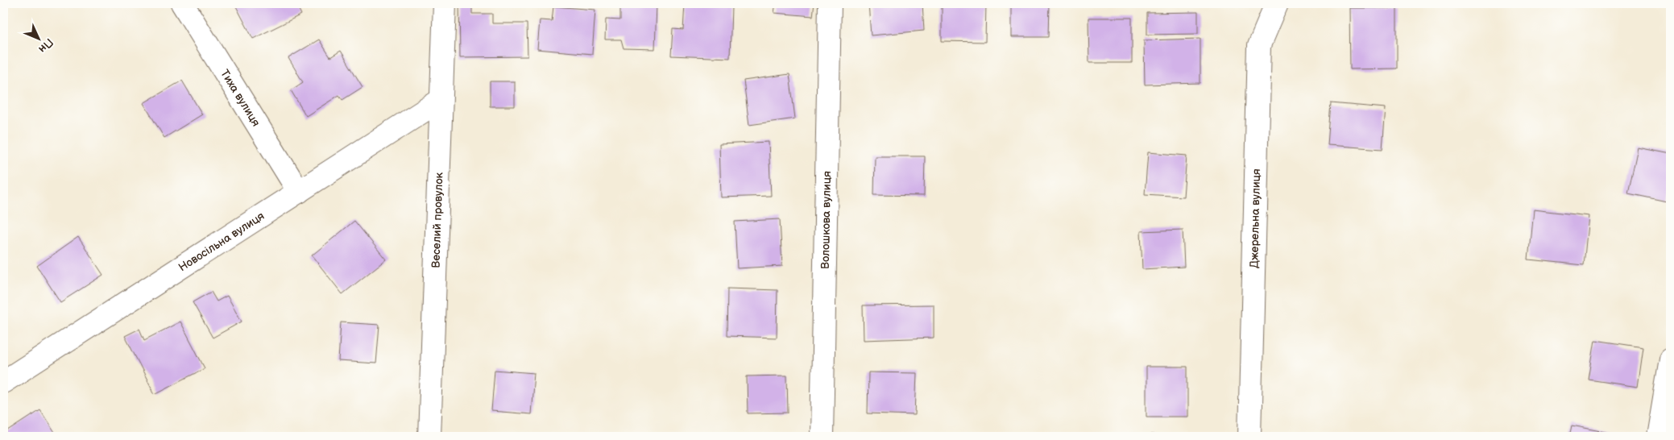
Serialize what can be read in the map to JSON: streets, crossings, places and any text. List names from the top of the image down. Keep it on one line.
{"streets":{"street":["Тиха вулиця","Джерельна вулиця","Веселий провулок","Волошкова вулиця","Новосільна вулиця"]},"crossings":[["Тиха вулиця","Новосільна вулиця"],["Веселий провулок","Новосільна вулиця"]],"north":"bottom right"}
